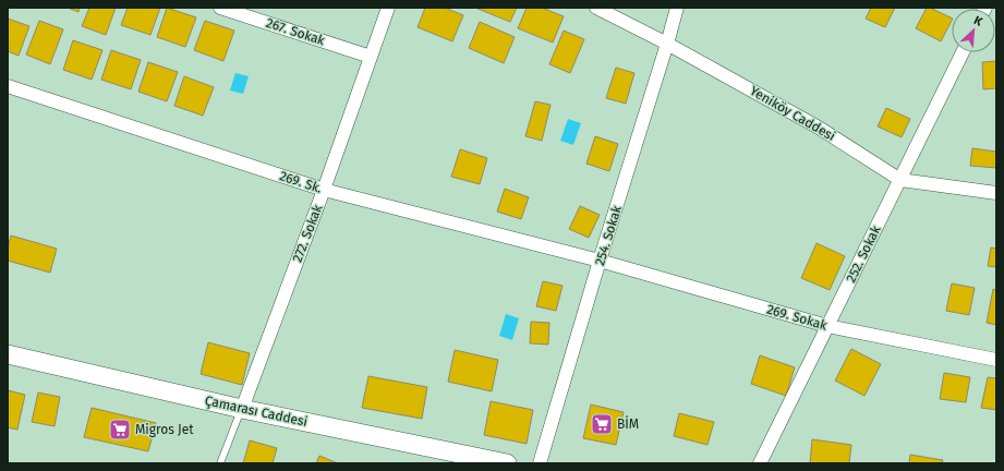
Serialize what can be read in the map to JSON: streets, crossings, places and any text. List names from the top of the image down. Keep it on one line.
{"streets":{"street":["267. Sokak","Yeniköy Caddesi","269. Sk.","272. Sokak","254. Sokak","252. Sokak","269. Sokak","Çamarası Caddesi"]},"crossings":[["267. Sokak","272. Sokak"],["Yeniköy Caddesi","254. Sokak"],["Yeniköy Caddesi","252. Sokak"],["269. Sk.","272. Sokak"],["269. Sk.","254. Sokak"],["269. Sk.","269. Sokak"],["272. Sokak","Çamarası Caddesi"],["254. Sokak","269. Sokak"],["252. Sokak","269. Sokak"]],"places":{"supermarket":["BİM","Migros Jet"]},"north":"top right"}
